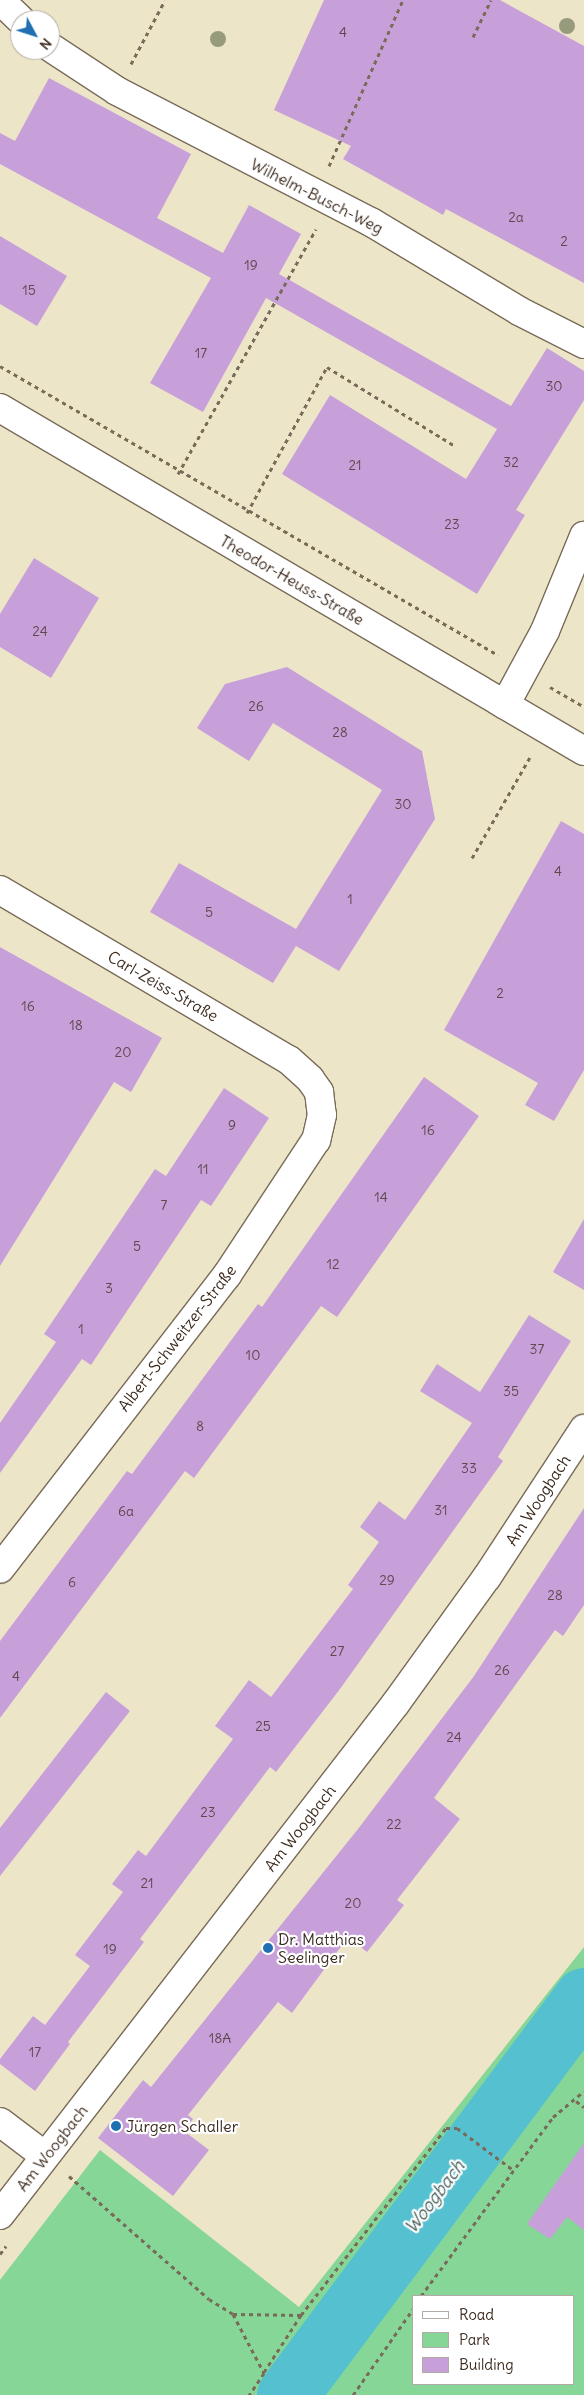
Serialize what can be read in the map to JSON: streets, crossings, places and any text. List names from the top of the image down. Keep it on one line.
{"streets":{"street":["Wilhelm-Busch-Weg","Theodor-Heuss-Straße","Carl-Zeiss-Straße","Albert-Schweitzer-Straße","Am Woogbach"]},"crossings":[["Carl-Zeiss-Straße","Albert-Schweitzer-Straße"]],"water":["Woogbach"],"places":["Dr. Matthias Seelinger","Jürgen Schaller"],"house_numbers":["4","2a","2","19","15","17","30","32","21","23","24","26","28","30","4","1","5","2","16","18","20","9","16","11","14","7","5","12","3","1","37","10","35","8","33","31","6a","29","6","28","27","26","4","25","24","23","22","21","20","19","18A","17"],"legend":["Road","Park","Building"],"north":"bottom right"}
